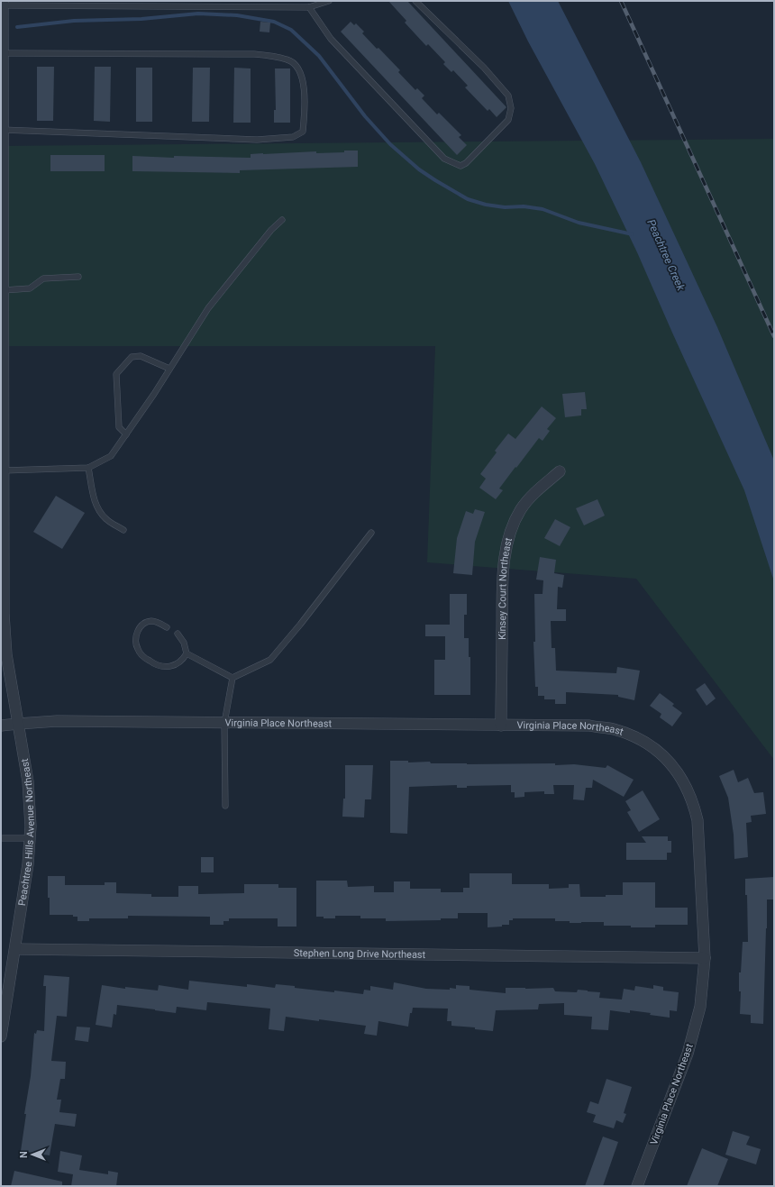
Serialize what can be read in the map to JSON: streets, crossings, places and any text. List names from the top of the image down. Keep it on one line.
{"streets":{"street":["Kinsey Court Northeast","Virginia Place Northeast","Peachtree Hills Avenue Northeast","Stephen Long Drive Northeast"]},"crossings":[["Kinsey Court Northeast","Virginia Place Northeast"],["Virginia Place Northeast","Peachtree Hills Avenue Northeast"],["Virginia Place Northeast","Stephen Long Drive Northeast"],["Peachtree Hills Avenue Northeast","Stephen Long Drive Northeast"]],"water":["Peachtree Creek"],"north":"left"}
